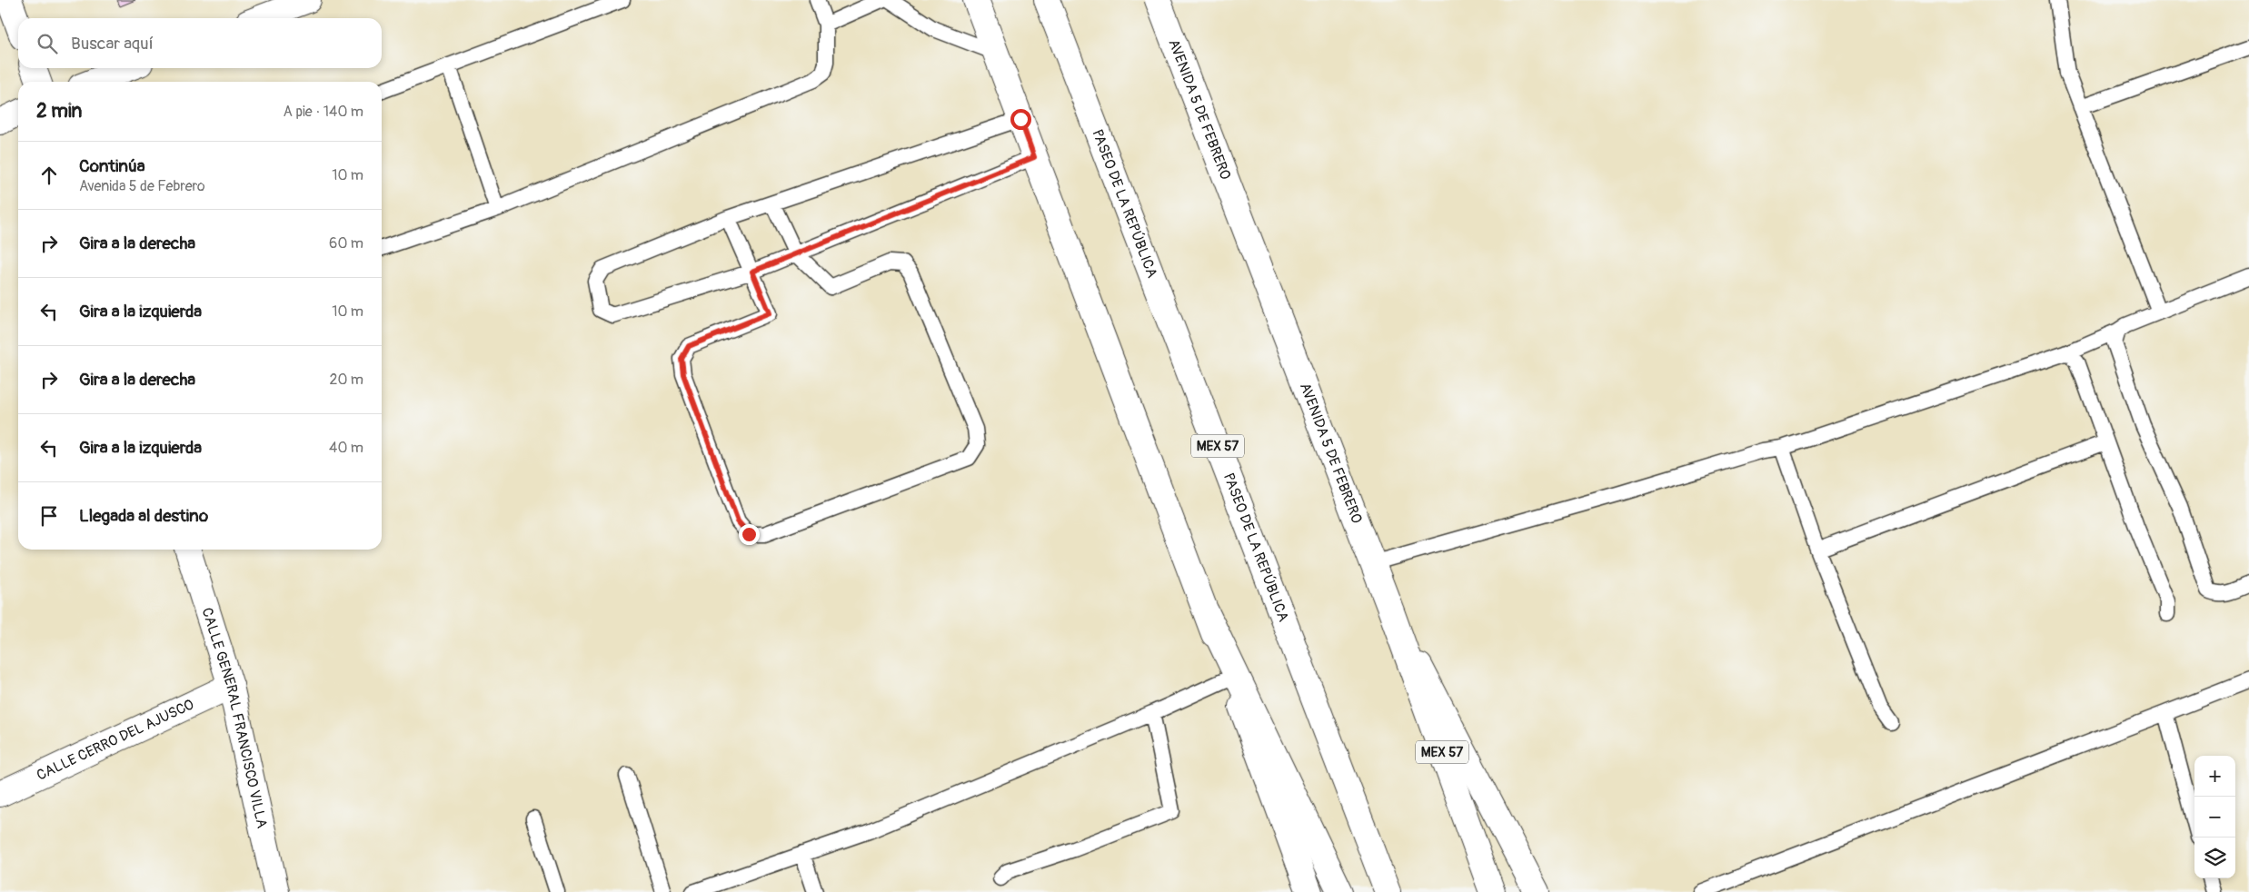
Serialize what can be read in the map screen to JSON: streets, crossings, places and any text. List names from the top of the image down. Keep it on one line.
{"streets":{"main road":["AVENIDA 5 DE FEBRERO","PASEO DE LA REPÚBLICA","MEX 57","CALLE GENERAL FRANCISCO VILLA","CALLE CERRO DEL AJUSCO"]},"crossings":[["AVENIDA 5 DE FEBRERO","MEX 57"],["CALLE GENERAL FRANCISCO VILLA","CALLE CERRO DEL AJUSCO"]],"page":{"search":"Buscar aquí","heading":["2 min","A pie · 140 m"],"list":[["Continúa","Avenida 5 de Febrero","10 m"],["Gira a la derecha","60 m"],["Gira a la izquierda","10 m"],["Gira a la derecha","20 m"],["Gira a la izquierda","40 m"],"Llegada al destino"],"map_buttons":["+","−"]}}
